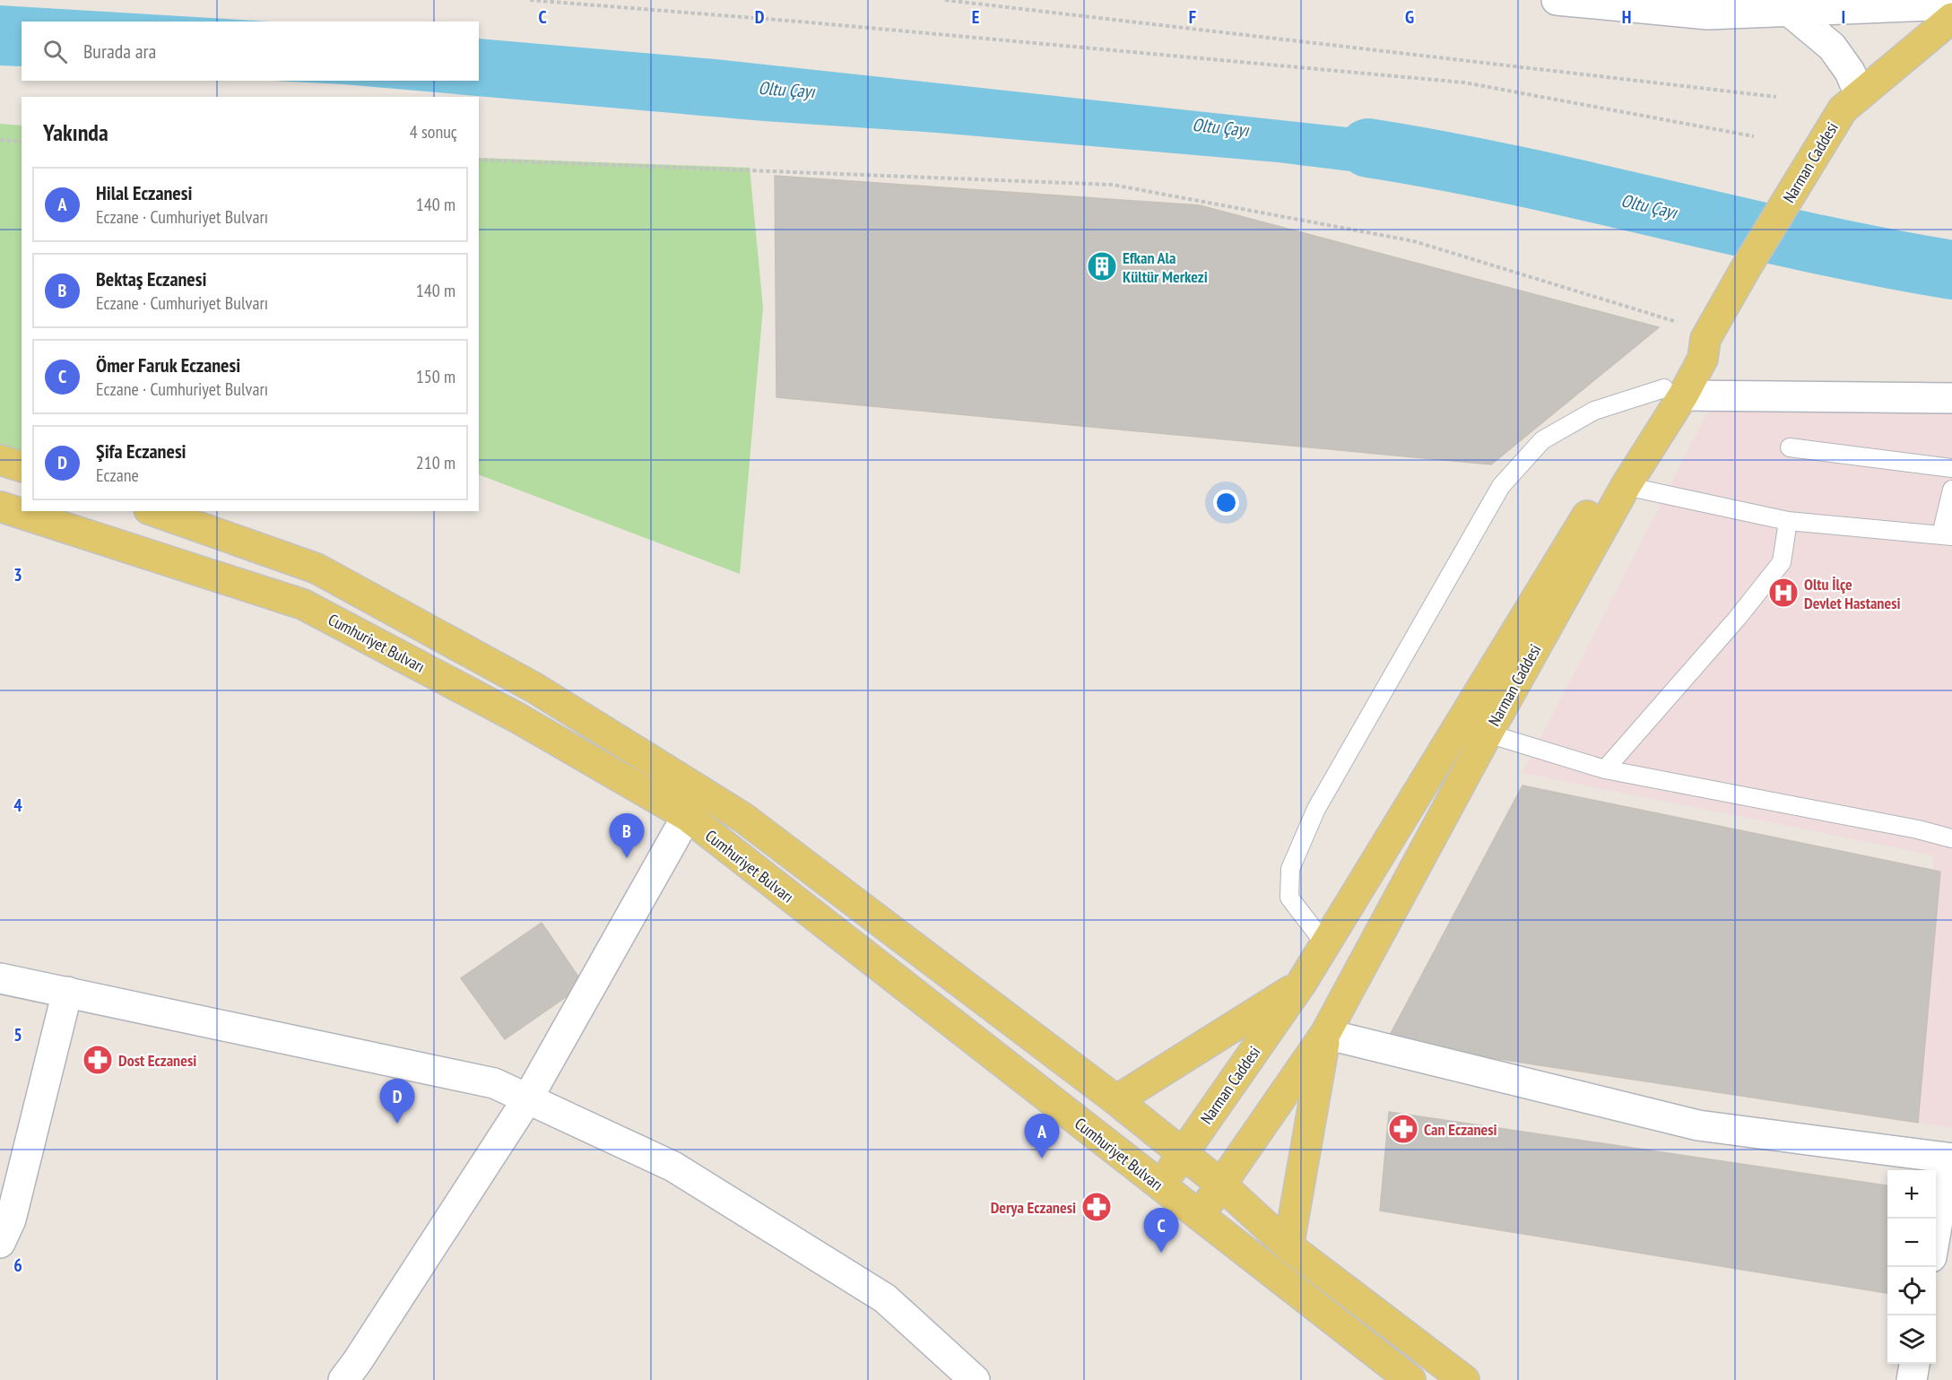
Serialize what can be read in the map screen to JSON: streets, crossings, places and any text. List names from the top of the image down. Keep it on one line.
{"streets":{"main road":["Narman Caddesi","Cumhuriyet Bulvarı"]},"crossings":[["Narman Caddesi","Cumhuriyet Bulvarı"]],"water":["Oltu Çayı"],"places":{"building":["Efkan Ala Kültür Merkezi"],"hospital":["Oltu İlçe Devlet Hastanesi"],"pharmacy":["Dost Eczanesi","Can Eczanesi","Derya Eczanesi"]},"page":{"search":"Burada ara","heading":["Yakında","4 sonuç"],"list":[{"mark":"A","name":"Hilal Eczanesi","note":"Eczane · Cumhuriyet Bulvarı","value":"140 m"},{"mark":"B","name":"Bektaş Eczanesi","note":"Eczane · Cumhuriyet Bulvarı","value":"140 m"},{"mark":"C","name":"Ömer Faruk Eczanesi","note":"Eczane · Cumhuriyet Bulvarı","value":"150 m"},{"mark":"D","name":"Şifa Eczanesi","note":"Eczane","value":"210 m"}],"pins":["B","D","A","C"],"map_buttons":["+","−"]},"grid":{"columns":["C","D","E","F","G","H","I"],"rows":["3","4","5","6"]}}
